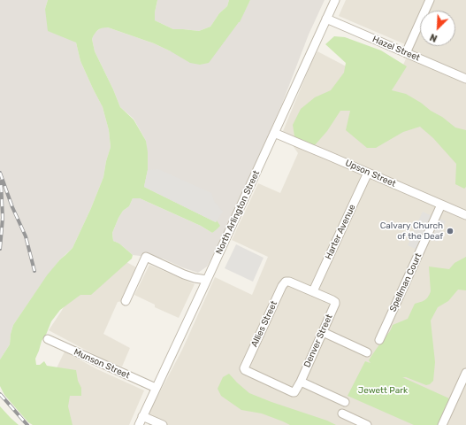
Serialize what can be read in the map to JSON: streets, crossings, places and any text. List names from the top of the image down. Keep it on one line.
{"streets":{"street":["Hazel Street","Upson Street","North Arlington Street","Harter Avenue","Spellman Court","Allies Street","Denver Street","Munson Street"]},"crossings":[["Hazel Street","North Arlington Street"],["Upson Street","North Arlington Street"],["Upson Street","Harter Avenue"],["Upson Street","Spellman Court"],["North Arlington Street","Munson Street"],["Harter Avenue","Allies Street"],["Harter Avenue","Denver Street"],["Allies Street","Denver Street"]],"parks":["Jewett Park"],"places":["Calvary Church of the Deaf"],"north":"bottom left"}
